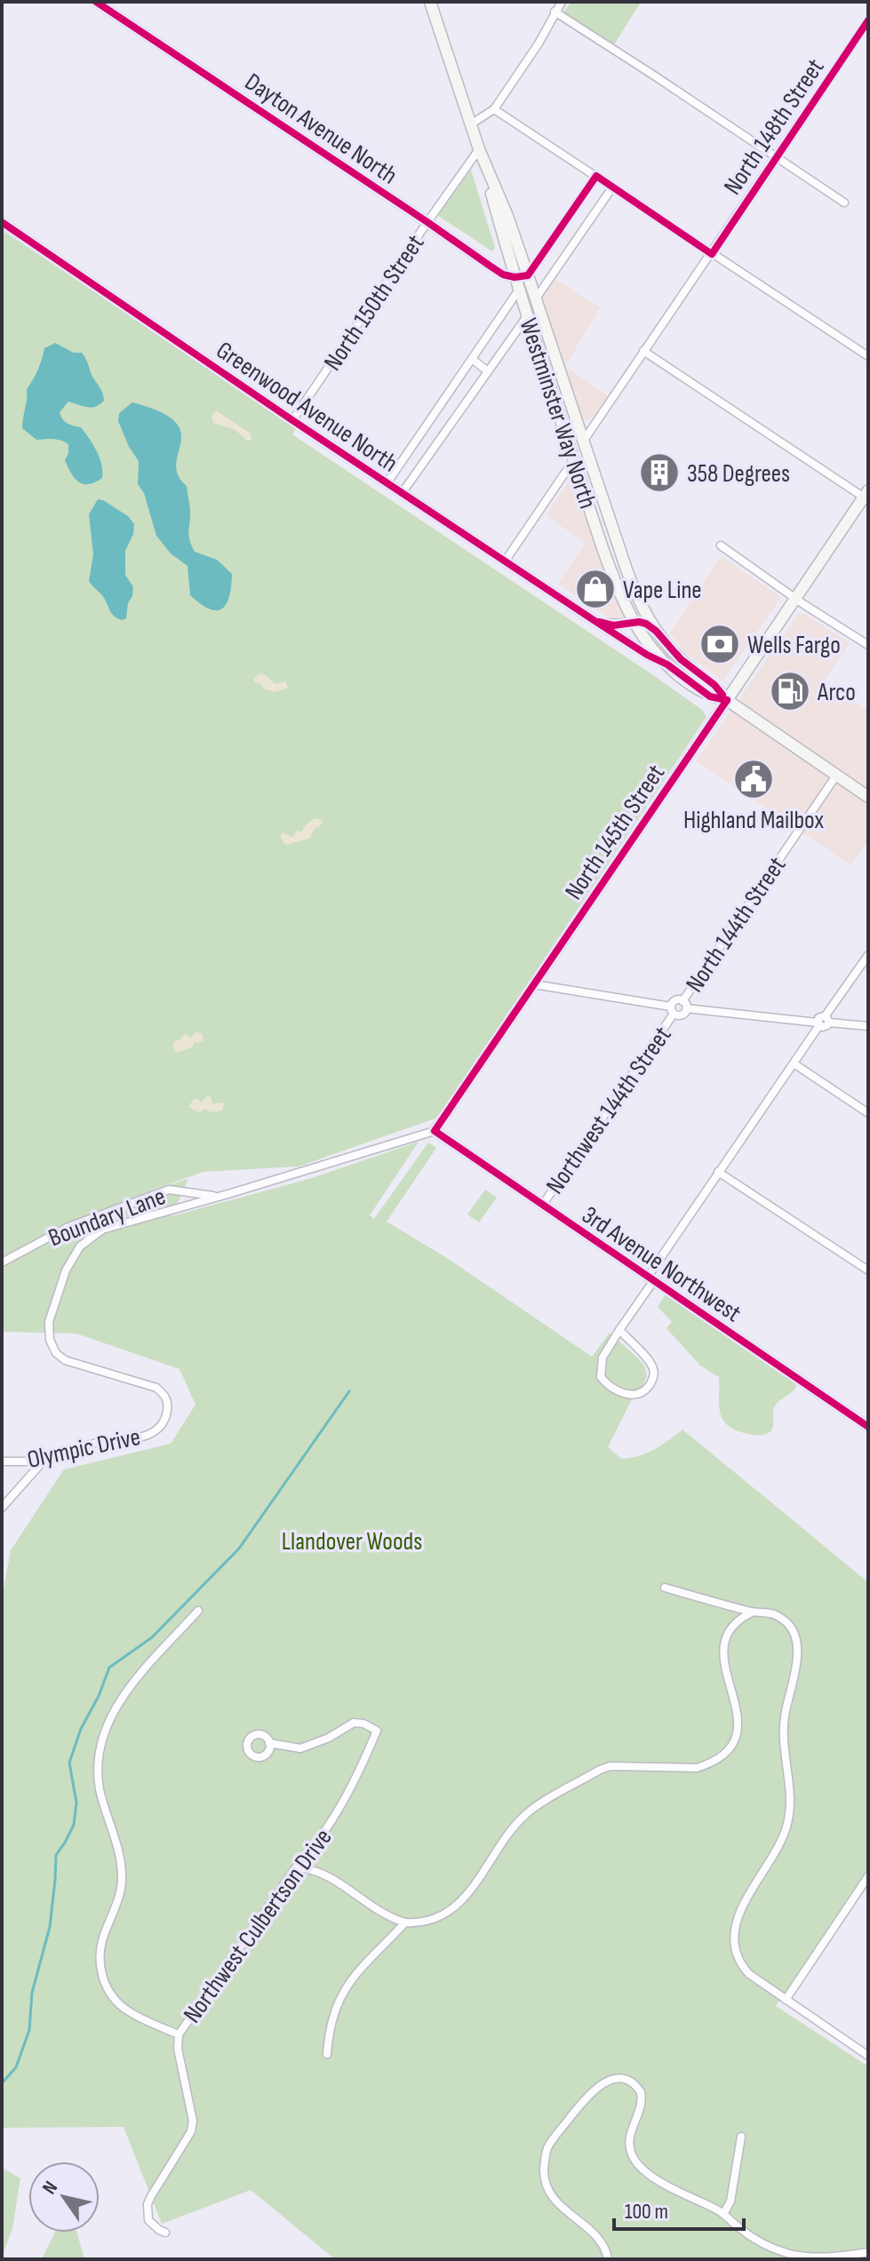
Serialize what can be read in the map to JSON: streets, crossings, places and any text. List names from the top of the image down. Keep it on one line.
{"streets":{"main road":["Greenwood Avenue North","Westminster Way North","North 145th Street"],"street":["North 148th Street","Dayton Avenue North","North 150th Street","North 144th Street","Northwest 144th Street","Boundary Lane","3rd Avenue Northwest","Olympic Drive","Northwest Culbertson Drive"]},"crossings":[["North 148th Street","Westminster Way North"],["Dayton Avenue North","North 150th Street"],["Dayton Avenue North","Westminster Way North"],["North 150th Street","Greenwood Avenue North"],["North 150th Street","Westminster Way North"],["Greenwood Avenue North","Westminster Way North"],["Greenwood Avenue North","North 145th Street"],["Greenwood Avenue North","North 144th Street"],["North 145th Street","Boundary Lane"],["North 145th Street","3rd Avenue Northwest"],["Northwest 144th Street","3rd Avenue Northwest"],["Boundary Lane","3rd Avenue Northwest"],["Boundary Lane","Olympic Drive"]],"parks":["Llandover Woods"],"places":{"building":["358 Degrees"],"shop":["Vape Line"],"bank":["Wells Fargo"],"fuel station":["Arco"],"public building":["Highland Mailbox"]},"scale_bar":"100 m","north":"top left"}
